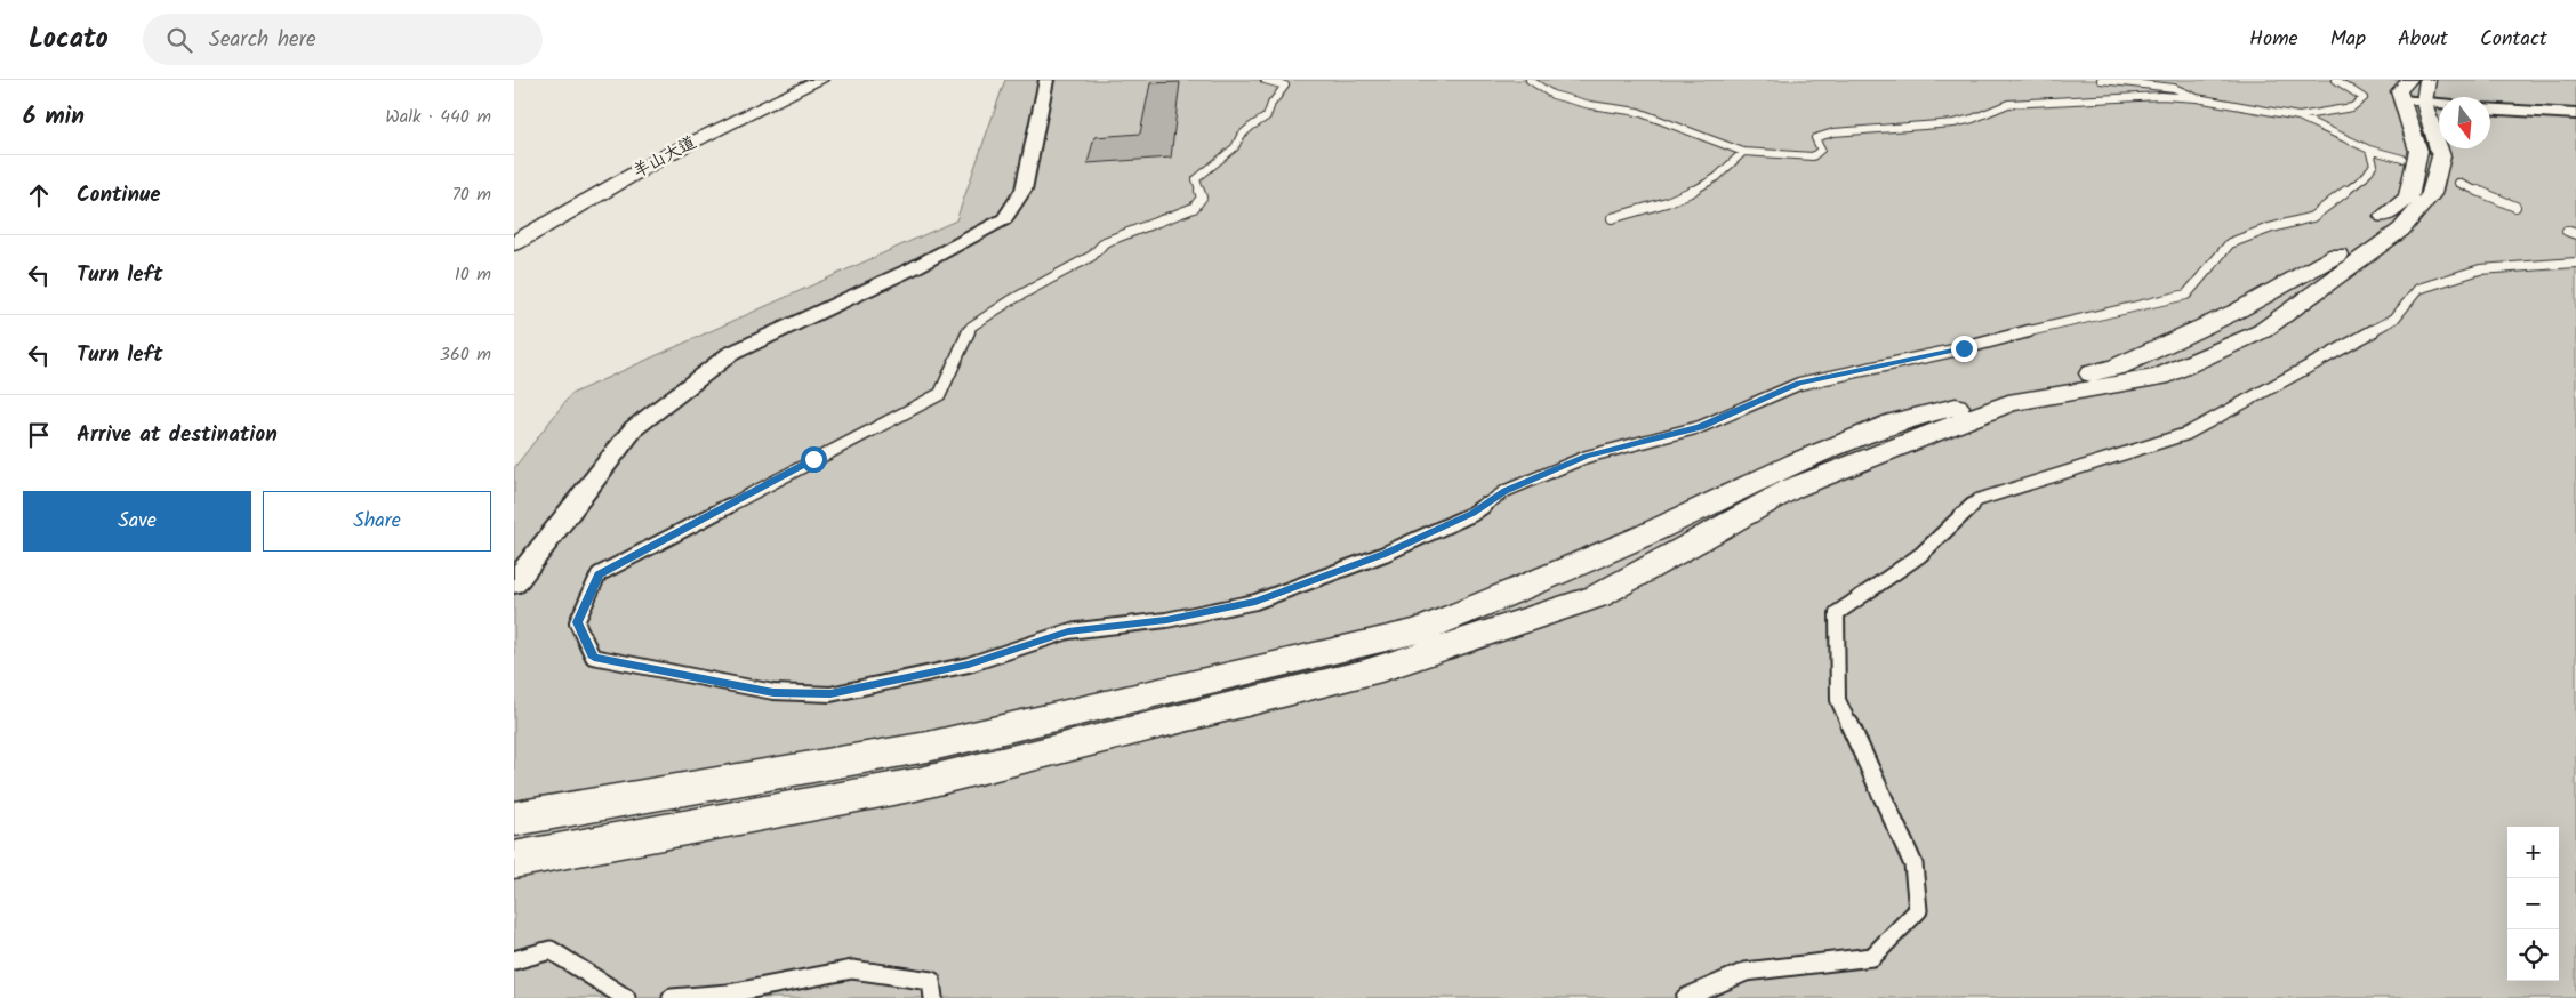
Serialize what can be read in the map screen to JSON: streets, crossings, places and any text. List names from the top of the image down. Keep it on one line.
{"streets":{"street":["羊山大道"]},"north":"bottom","page":{"header":"Locato","search":"Search here","nav":["Home","Map","About","Contact"],"heading":["6 min","Walk · 440 m"],"list":[["Continue","70 m"],["Turn left","10 m"],["Turn left","360 m"],"Arrive at destination"],"buttons":["Save","Share"],"map_buttons":["+","−"]}}
